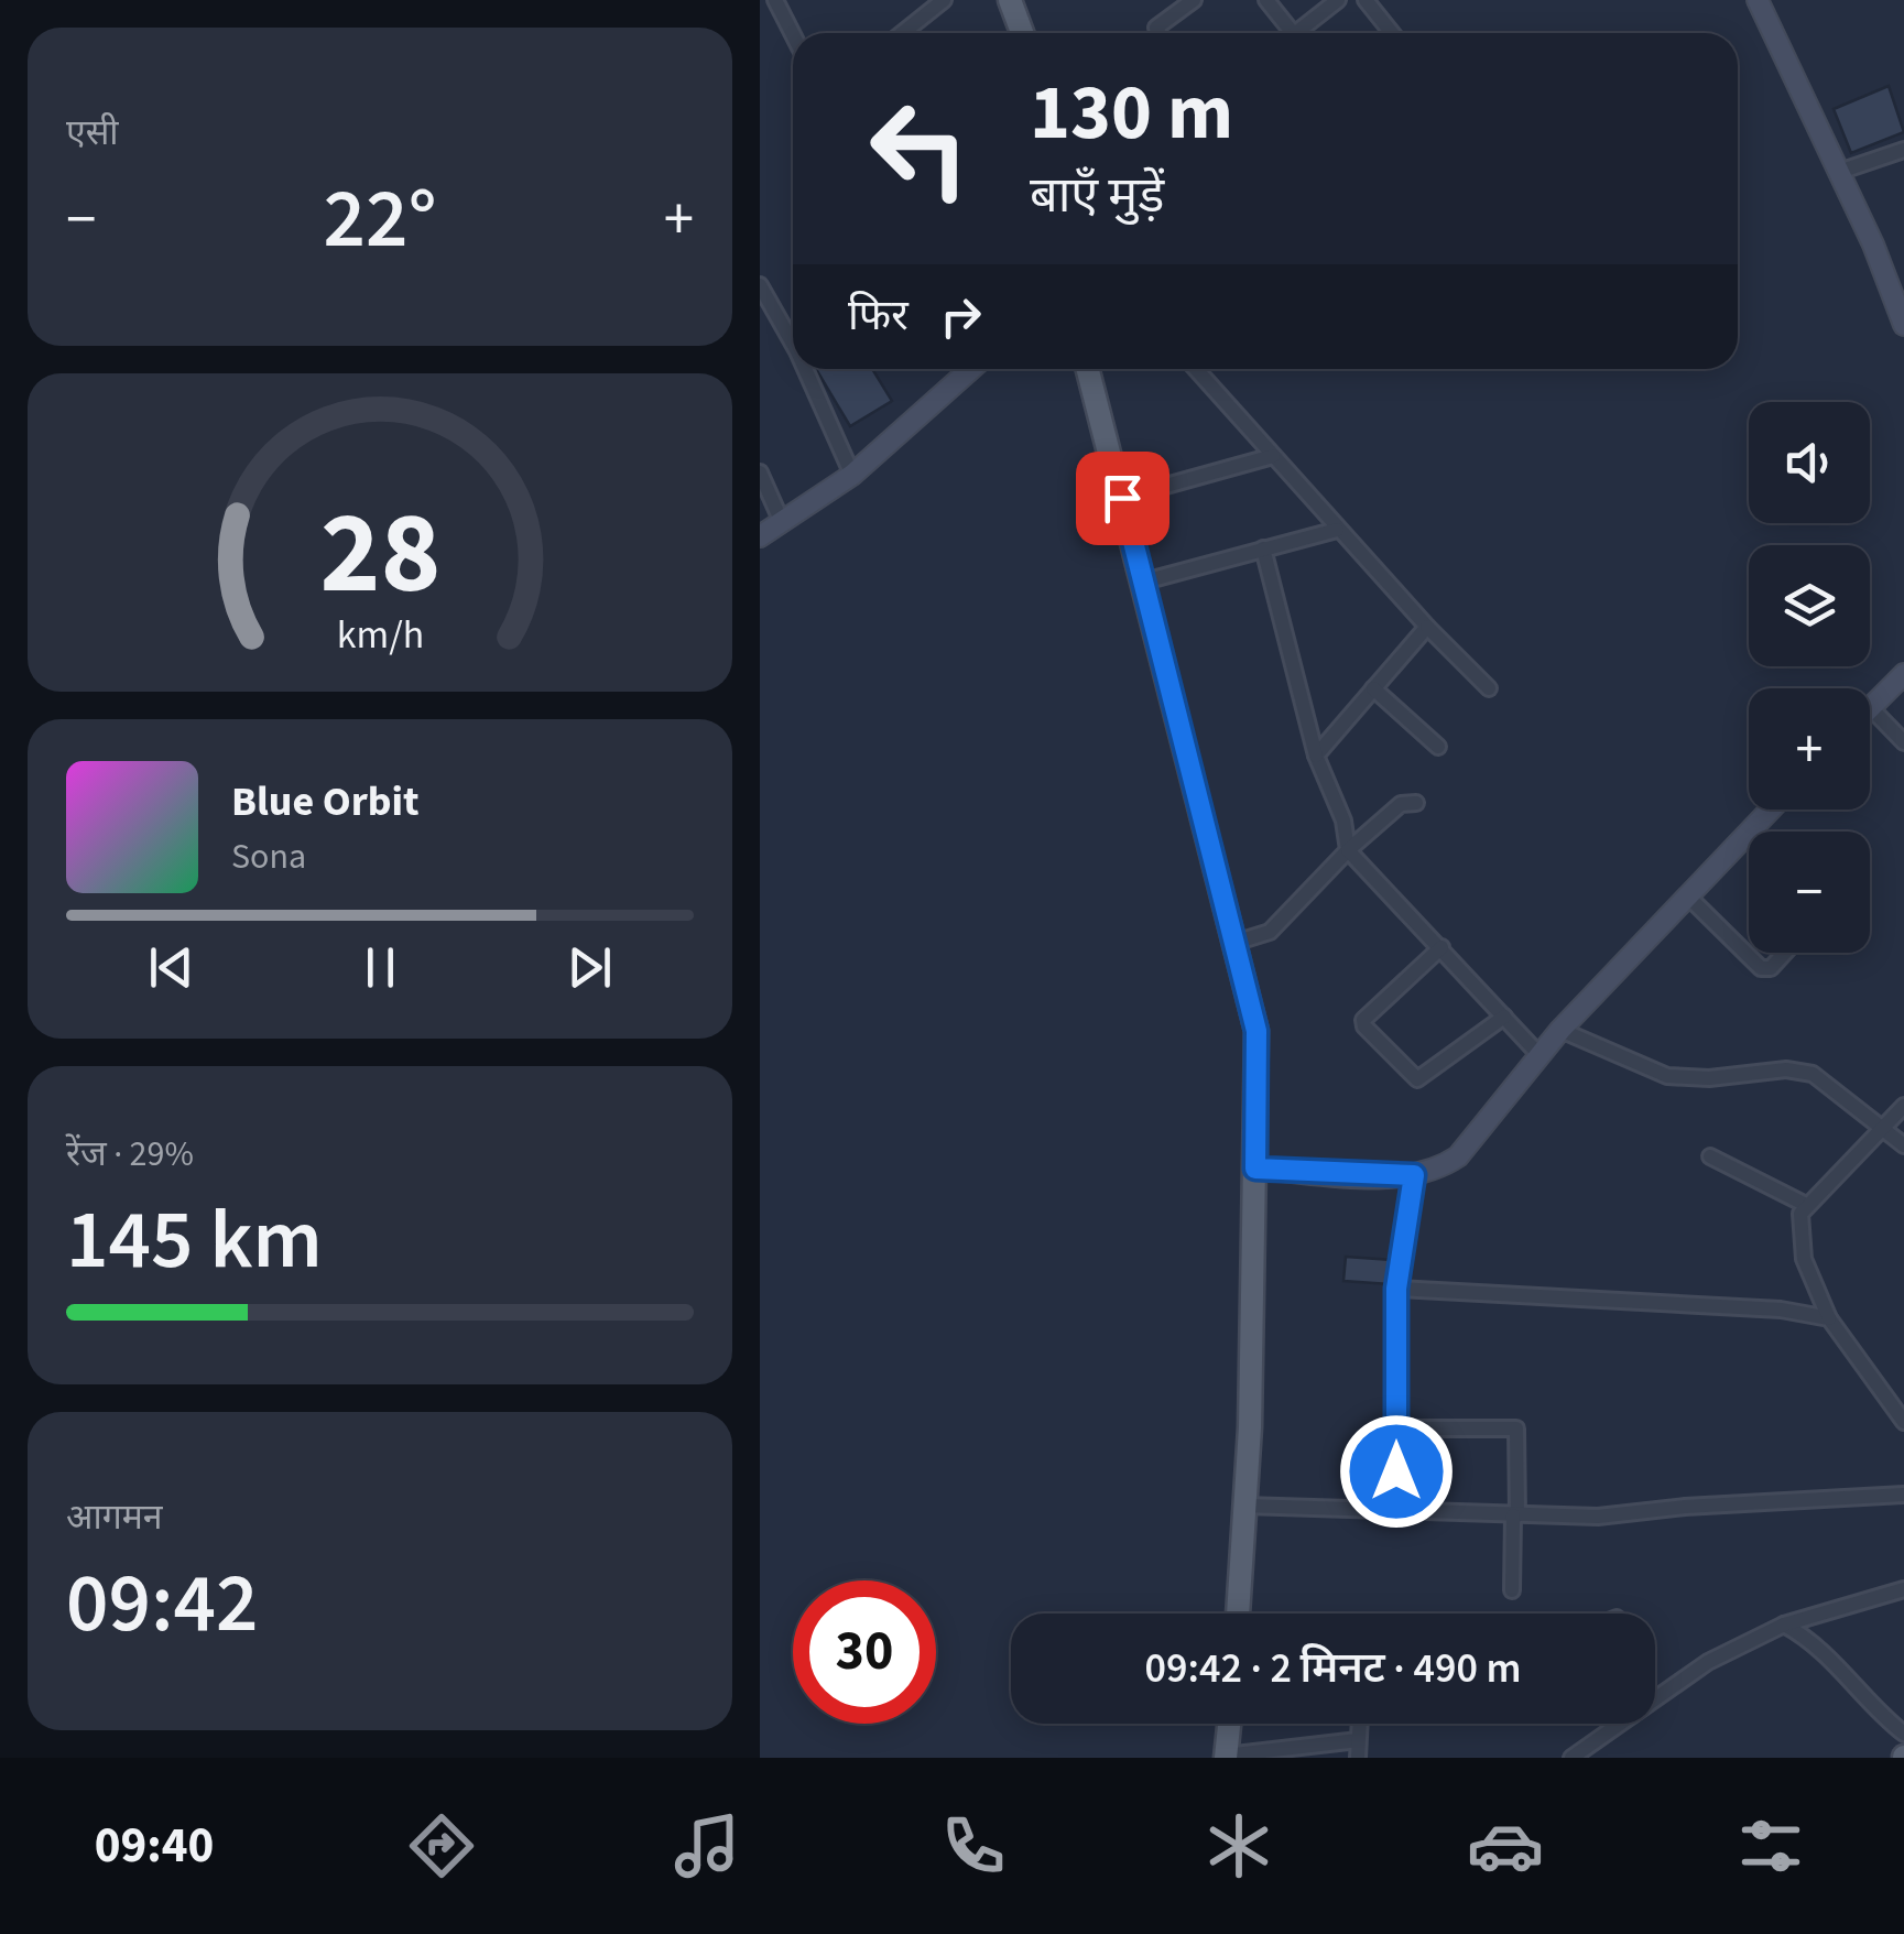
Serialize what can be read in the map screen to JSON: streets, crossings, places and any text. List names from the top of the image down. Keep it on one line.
{"page":{"tile":["एसी",["रेंज · 29%","145 km"],["आगमन","09:42"]],"turn":["130 m","बाएँ मुड़ें"],"heat":["−","22°","+"],"then":"फिर","map_buttons":["+","−"],"song":["Blue Orbit","Sona"],"limit":"30","trip":"09:42 · 2 मिनट · 490 m","tabs":"09:40","gauge":["28","km/h"]}}
